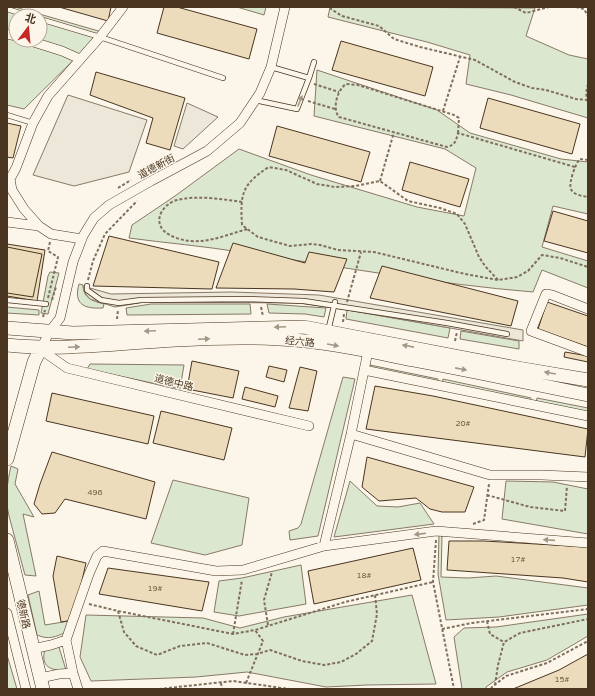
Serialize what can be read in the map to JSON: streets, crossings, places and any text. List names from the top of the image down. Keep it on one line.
{"streets":{"main road":["经六路","德新路"],"street":["道德新街","道德中路"]},"crossings":[["道德新街","经六路"],["道德新街","道德中路"],["经六路","道德中路"]],"house_numbers":["20#","496","17#","18#","19#","15#"],"north":"top"}
